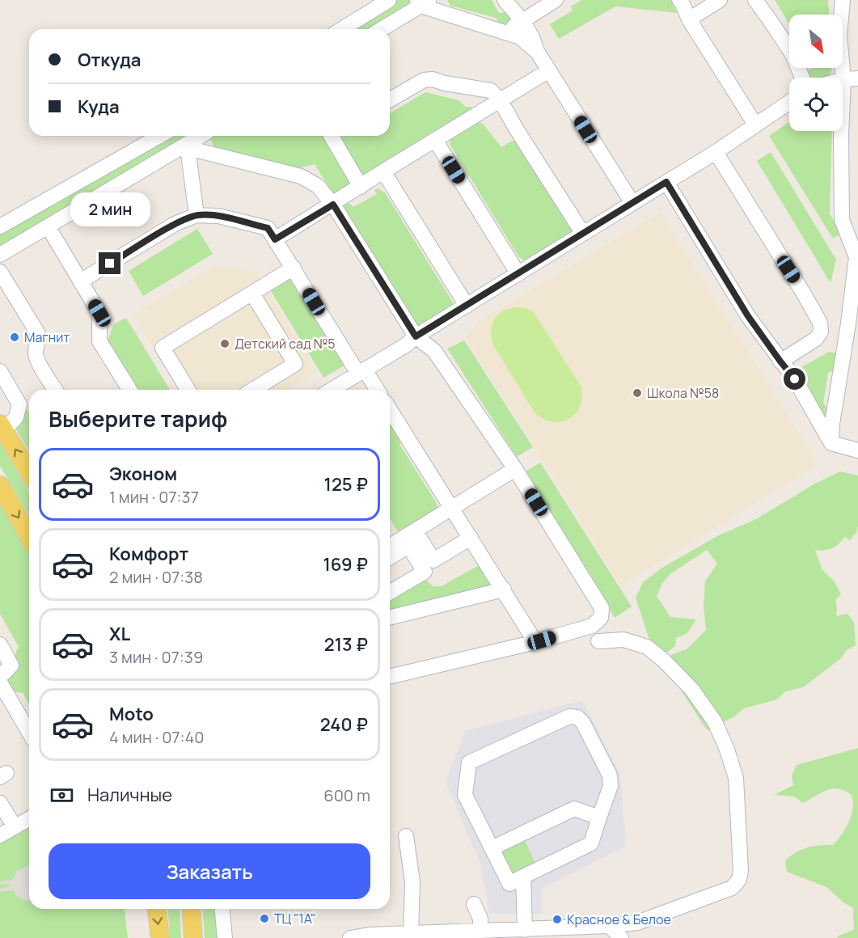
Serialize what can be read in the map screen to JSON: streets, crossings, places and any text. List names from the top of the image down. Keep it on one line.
{"places":["Магнит","Детский сад №5","Школа №58","ТЦ \"1А\"","Красное & Белое"],"north":"bottom right","page":{"banner":["Откуда","Куда"],"bubble":"2 мин","heading":"Выберите тариф","list":[{"name":"Эконом","note":"1 мин · 07:37","value":"125 ₽"},{"name":"Комфорт","note":"2 мин · 07:38","value":"169 ₽"},{"name":"XL","note":"3 мин · 07:39","value":"213 ₽"},{"name":"Moto","note":"4 мин · 07:40","value":"240 ₽"}],"pay":["Наличные","600 m"],"buttons":"Заказать"}}
